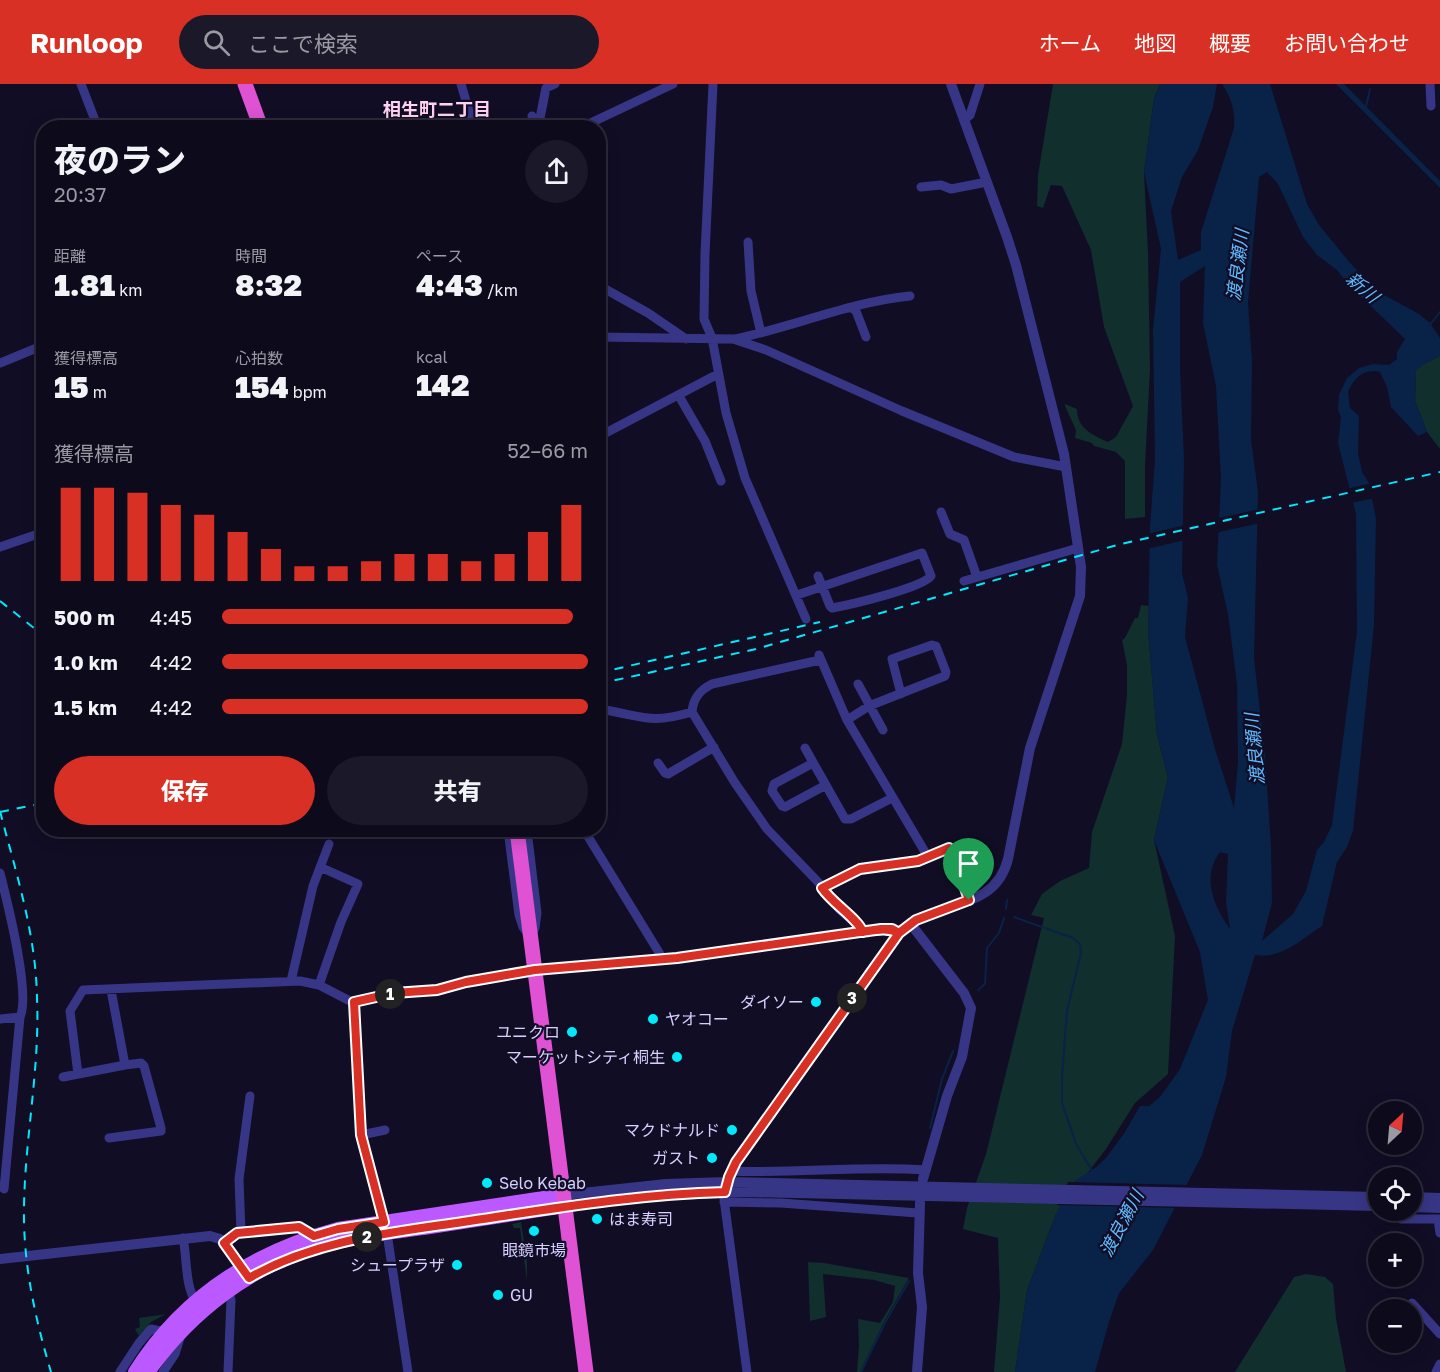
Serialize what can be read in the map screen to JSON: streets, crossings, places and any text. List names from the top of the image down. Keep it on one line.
{"districts":["相生町二丁目"],"water":["渡良瀬川","新川"],"places":["ダイソー","ヤオコー","ユニクロ","マーケットシティ桐生","マクドナルド","ガスト","Selo Kebab","はま寿司","眼鏡市場","シュープラザ","GU"],"north":"top right","page":{"header":"Runloop","search":"ここで検索","nav":["ホーム","地図","概要","お問い合わせ"],"heading":["夜のラン","20:37"],"stats":[["距離","1.81 km"],["時間","8:32"],["ペース","4:43 /km"],["獲得標高","15 m"],["心拍数","154 bpm"],["kcal","142"]],"chart":["獲得標高","52–66 m"],"list":[{"name":"500 m","note":"4:45"},{"name":"1.0 km","note":"4:42"},{"name":"1.5 km","note":"4:42"}],"buttons":["保存","共有"],"pins":["1","3","2"],"map_buttons":["+","−"]}}
